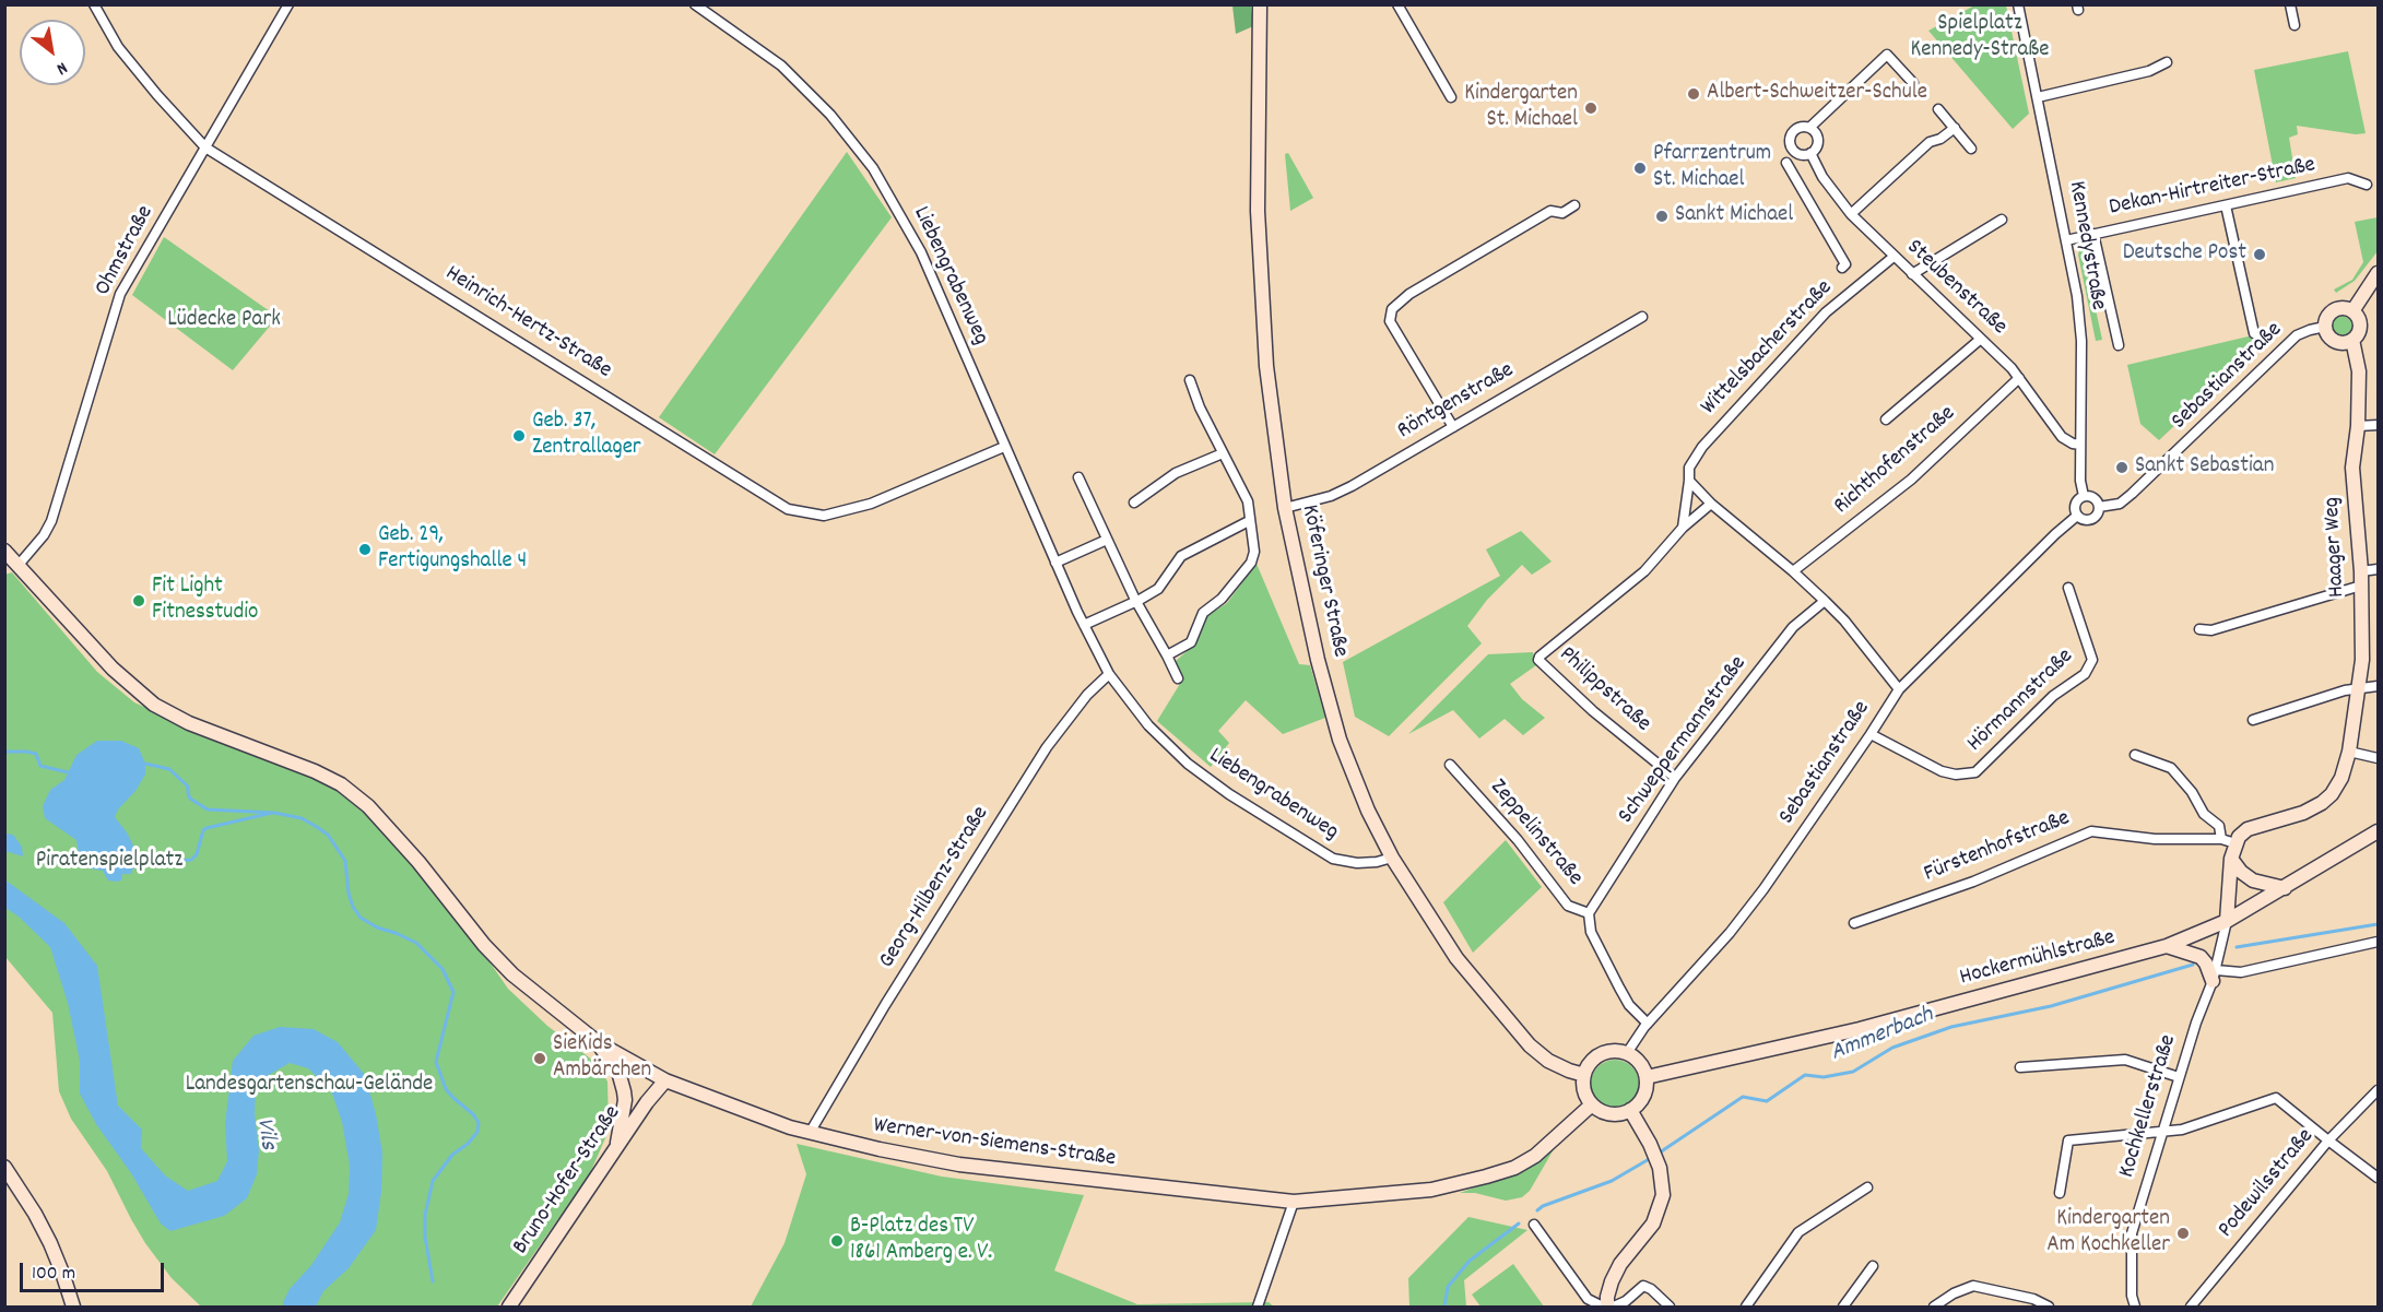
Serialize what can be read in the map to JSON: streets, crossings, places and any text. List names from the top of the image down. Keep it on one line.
{"streets":{"street":["Dekan-Hirtreiter-Straße","Kennedystraße","Ohmstraße","Liebengrabenweg","Steubenstraße","Heinrich-Hertz-Straße","Wittelsbacherstraße","Sebastianstraße","Röntgenstraße","Richthofenstraße","Haager Weg","Köferinger Straße","Philippstraße","Hörmannstraße","Schweppermannstraße","Zeppelinstraße","Fürstenhofstraße","Georg-Hilbenz-Straße","Hockermühlstraße","Kochkellerstraße","Werner-von-Siemens-Straße","Bruno-Hofer-Straße","Podewilsstraße"]},"crossings":[["Dekan-Hirtreiter-Straße","Kennedystraße"],["Kennedystraße","Steubenstraße"],["Kennedystraße","Sebastianstraße"],["Ohmstraße","Heinrich-Hertz-Straße"],["Ohmstraße","Werner-von-Siemens-Straße"],["Liebengrabenweg","Heinrich-Hertz-Straße"],["Liebengrabenweg","Köferinger Straße"],["Liebengrabenweg","Georg-Hilbenz-Straße"],["Steubenstraße","Wittelsbacherstraße"],["Steubenstraße","Richthofenstraße"],["Wittelsbacherstraße","Philippstraße"],["Sebastianstraße","Haager Weg"],["Sebastianstraße","Köferinger Straße"],["Sebastianstraße","Hörmannstraße"],["Sebastianstraße","Zeppelinstraße"],["Sebastianstraße","Hockermühlstraße"],["Sebastianstraße","Werner-von-Siemens-Straße"],["Röntgenstraße","Köferinger Straße"],["Haager Weg","Fürstenhofstraße"],["Köferinger Straße","Hockermühlstraße"],["Köferinger Straße","Werner-von-Siemens-Straße"],["Philippstraße","Schweppermannstraße"],["Schweppermannstraße","Zeppelinstraße"],["Georg-Hilbenz-Straße","Werner-von-Siemens-Straße"],["Hockermühlstraße","Kochkellerstraße"],["Hockermühlstraße","Werner-von-Siemens-Straße"],["Werner-von-Siemens-Straße","Bruno-Hofer-Straße"]],"water":["Ammerbach","Vils"],"parks":["Spielplatz Kennedy-Straße","Lüdecke Park","Piratenspielplatz","Landesgartenschau-Gelände"],"places":["Albert-Schweitzer-Schule","Kindergarten St. Michael","Pfarrzentrum St. Michael","Sankt Michael","Deutsche Post","Geb. 37, Zentrallager","Sankt Sebastian","Geb. 29, Fertigungshalle 4","Fit Light Fitnesstudio","SieKids Ambärchen","Kindergarten Am Kochkeller","B-Platz des TV 1861 Amberg e. V."],"scale_bar":"100 m","north":"bottom right"}
